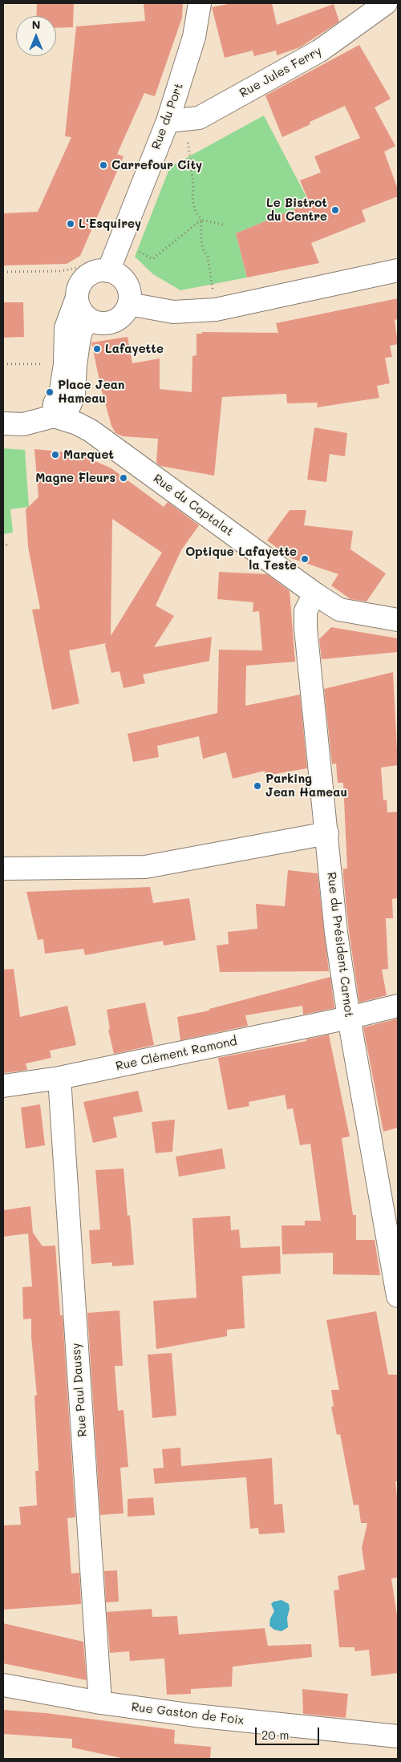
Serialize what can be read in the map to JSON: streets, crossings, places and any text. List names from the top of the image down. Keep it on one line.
{"streets":{"street":["Rue Jules Ferry","Rue du Port","Rue du Captalat","Rue du Président Carnot","Rue Clément Ramond","Rue Paul Daussy","Rue Gaston de Foix"]},"crossings":[["Rue Jules Ferry","Rue du Port"],["Rue du Captalat","Rue du Président Carnot"],["Rue du Président Carnot","Rue Clément Ramond"],["Rue Clément Ramond","Rue Paul Daussy"],["Rue Paul Daussy","Rue Gaston de Foix"]],"places":["Carrefour City","Le Bistrot du Centre","L'Esquirey","Lafayette","Place Jean Hameau","Marquet","Magne Fleurs","Optique Lafayette la Teste","Parking Jean Hameau"],"scale_bar":"20 m","north":"top"}
